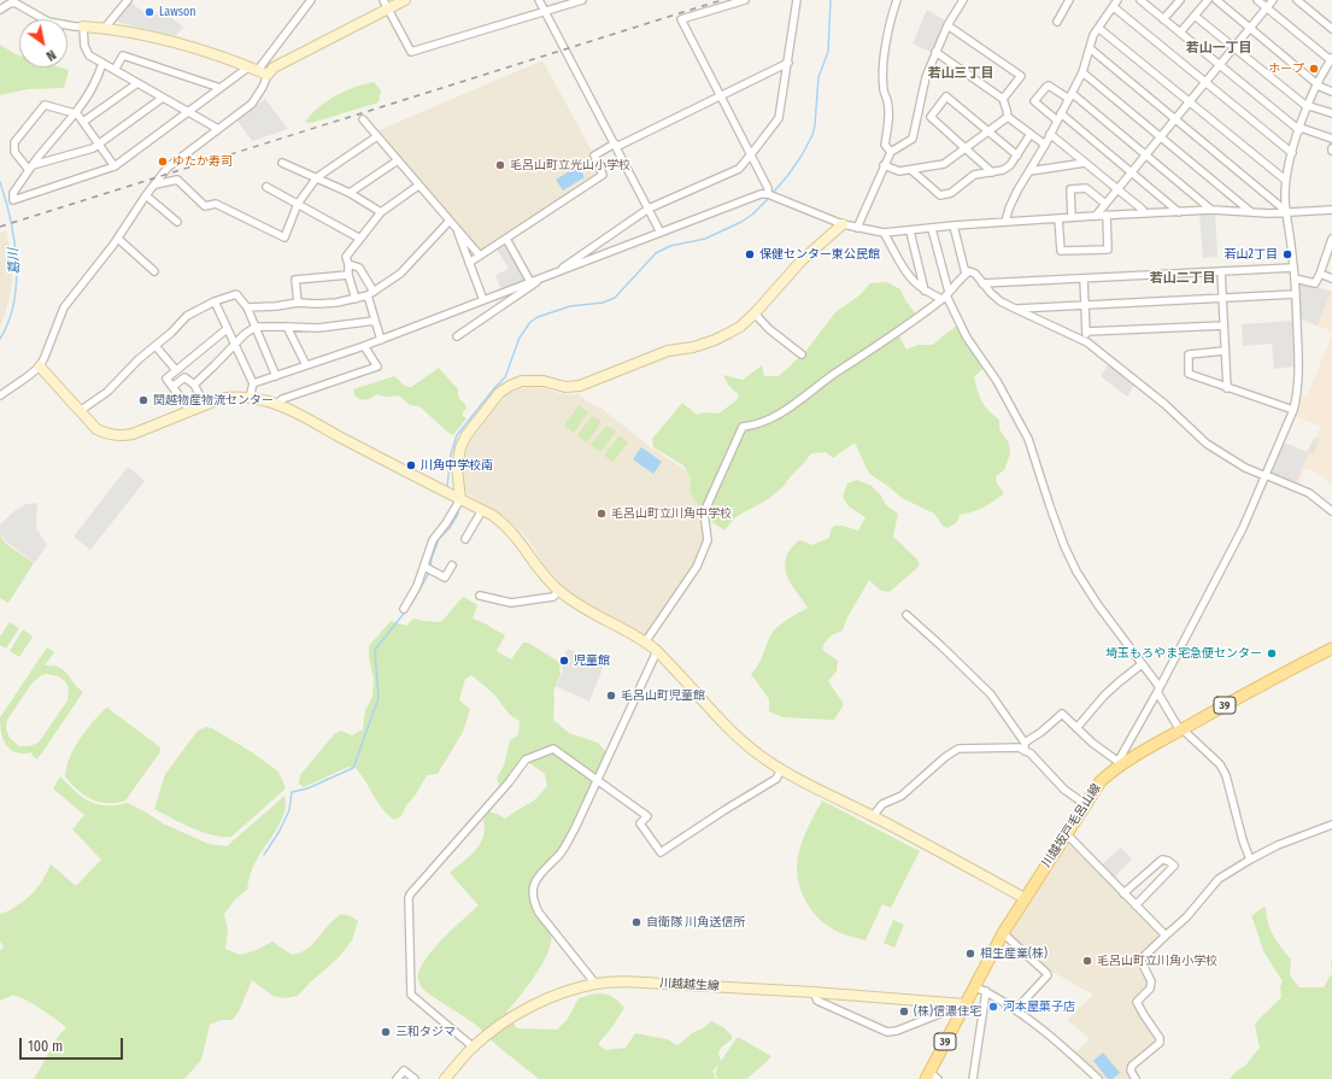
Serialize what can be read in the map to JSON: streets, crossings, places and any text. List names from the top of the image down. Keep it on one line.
{"streets":{"main road":["39","川越坂戸毛呂山線"],"street":["川越越生線"]},"crossings":[["川越坂戸毛呂山線","川越越生線"]],"districts":["若山一丁目","若山三丁目","若山二丁目"],"water":["葛川"],"places":["Lawson","ホープ","ゆたか寿司","毛呂山町立光山小学校","保健センター東公民館","若山2丁目","関越物産物流センター","川角中学校南","毛呂山町立川角中学校","埼玉もろやま宅急便センター","児童館","毛呂山町児童館","自衛隊 川角送信所","相生産業(株)","毛呂山町立川角小学校","河本屋菓子店","(株)信濃住宅","三和タジマ"],"scale_bar":"100 m","north":"bottom right"}
